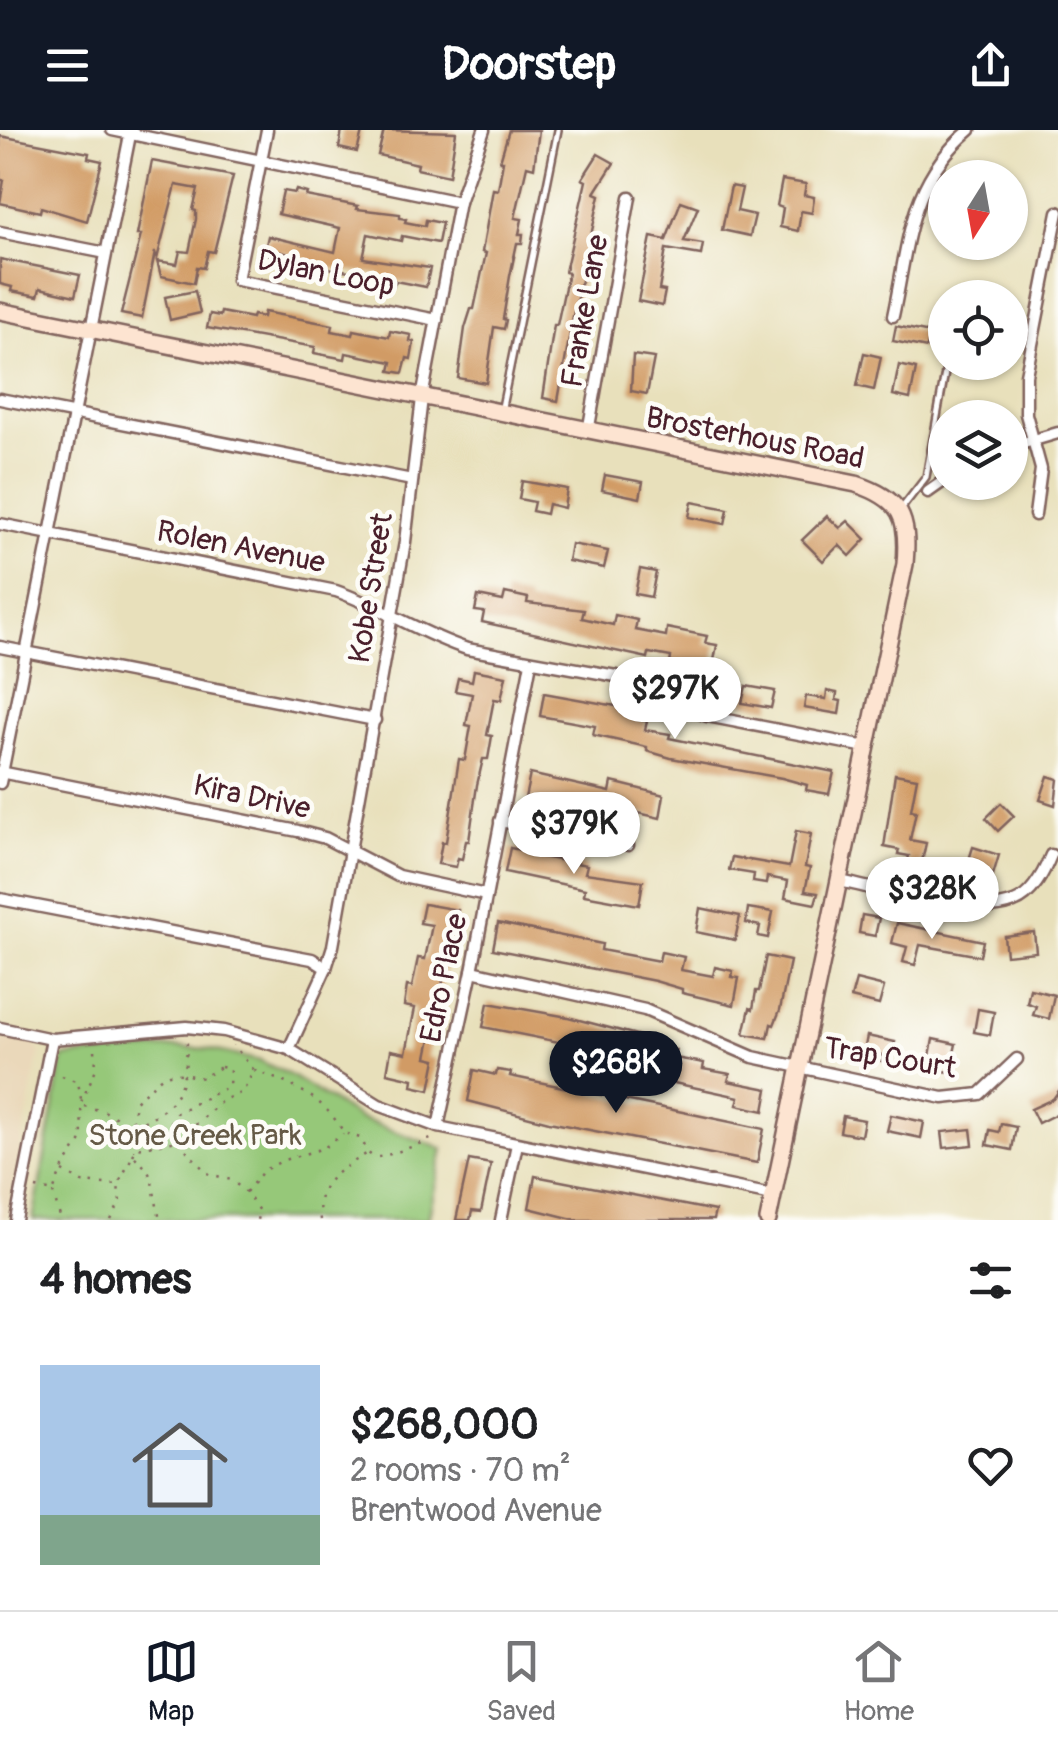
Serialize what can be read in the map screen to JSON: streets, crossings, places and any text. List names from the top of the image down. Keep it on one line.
{"streets":{"street":["Dylan Loop","Franke Lane","Brosterhous Road","Rolen Avenue","Kobe Street","Kira Drive","Edro Place","Trap Court"]},"crossings":[["Dylan Loop","Kobe Street"],["Franke Lane","Brosterhous Road"],["Brosterhous Road","Kobe Street"],["Rolen Avenue","Kobe Street"],["Rolen Avenue","Edro Place"],["Kobe Street","Kira Drive"],["Kira Drive","Edro Place"],["Edro Place","Trap Court"]],"parks":["Stone Creek Park"],"north":"bottom","page":{"header":"Doorstep","price":["$297K","$379K","$328K","$268K"],"heading":"4 homes","list":[{"name":"$268,000","note":"2 rooms · 70 m² · Brentwood Avenue"}],"tabs":["Map","Saved","Home"]}}
